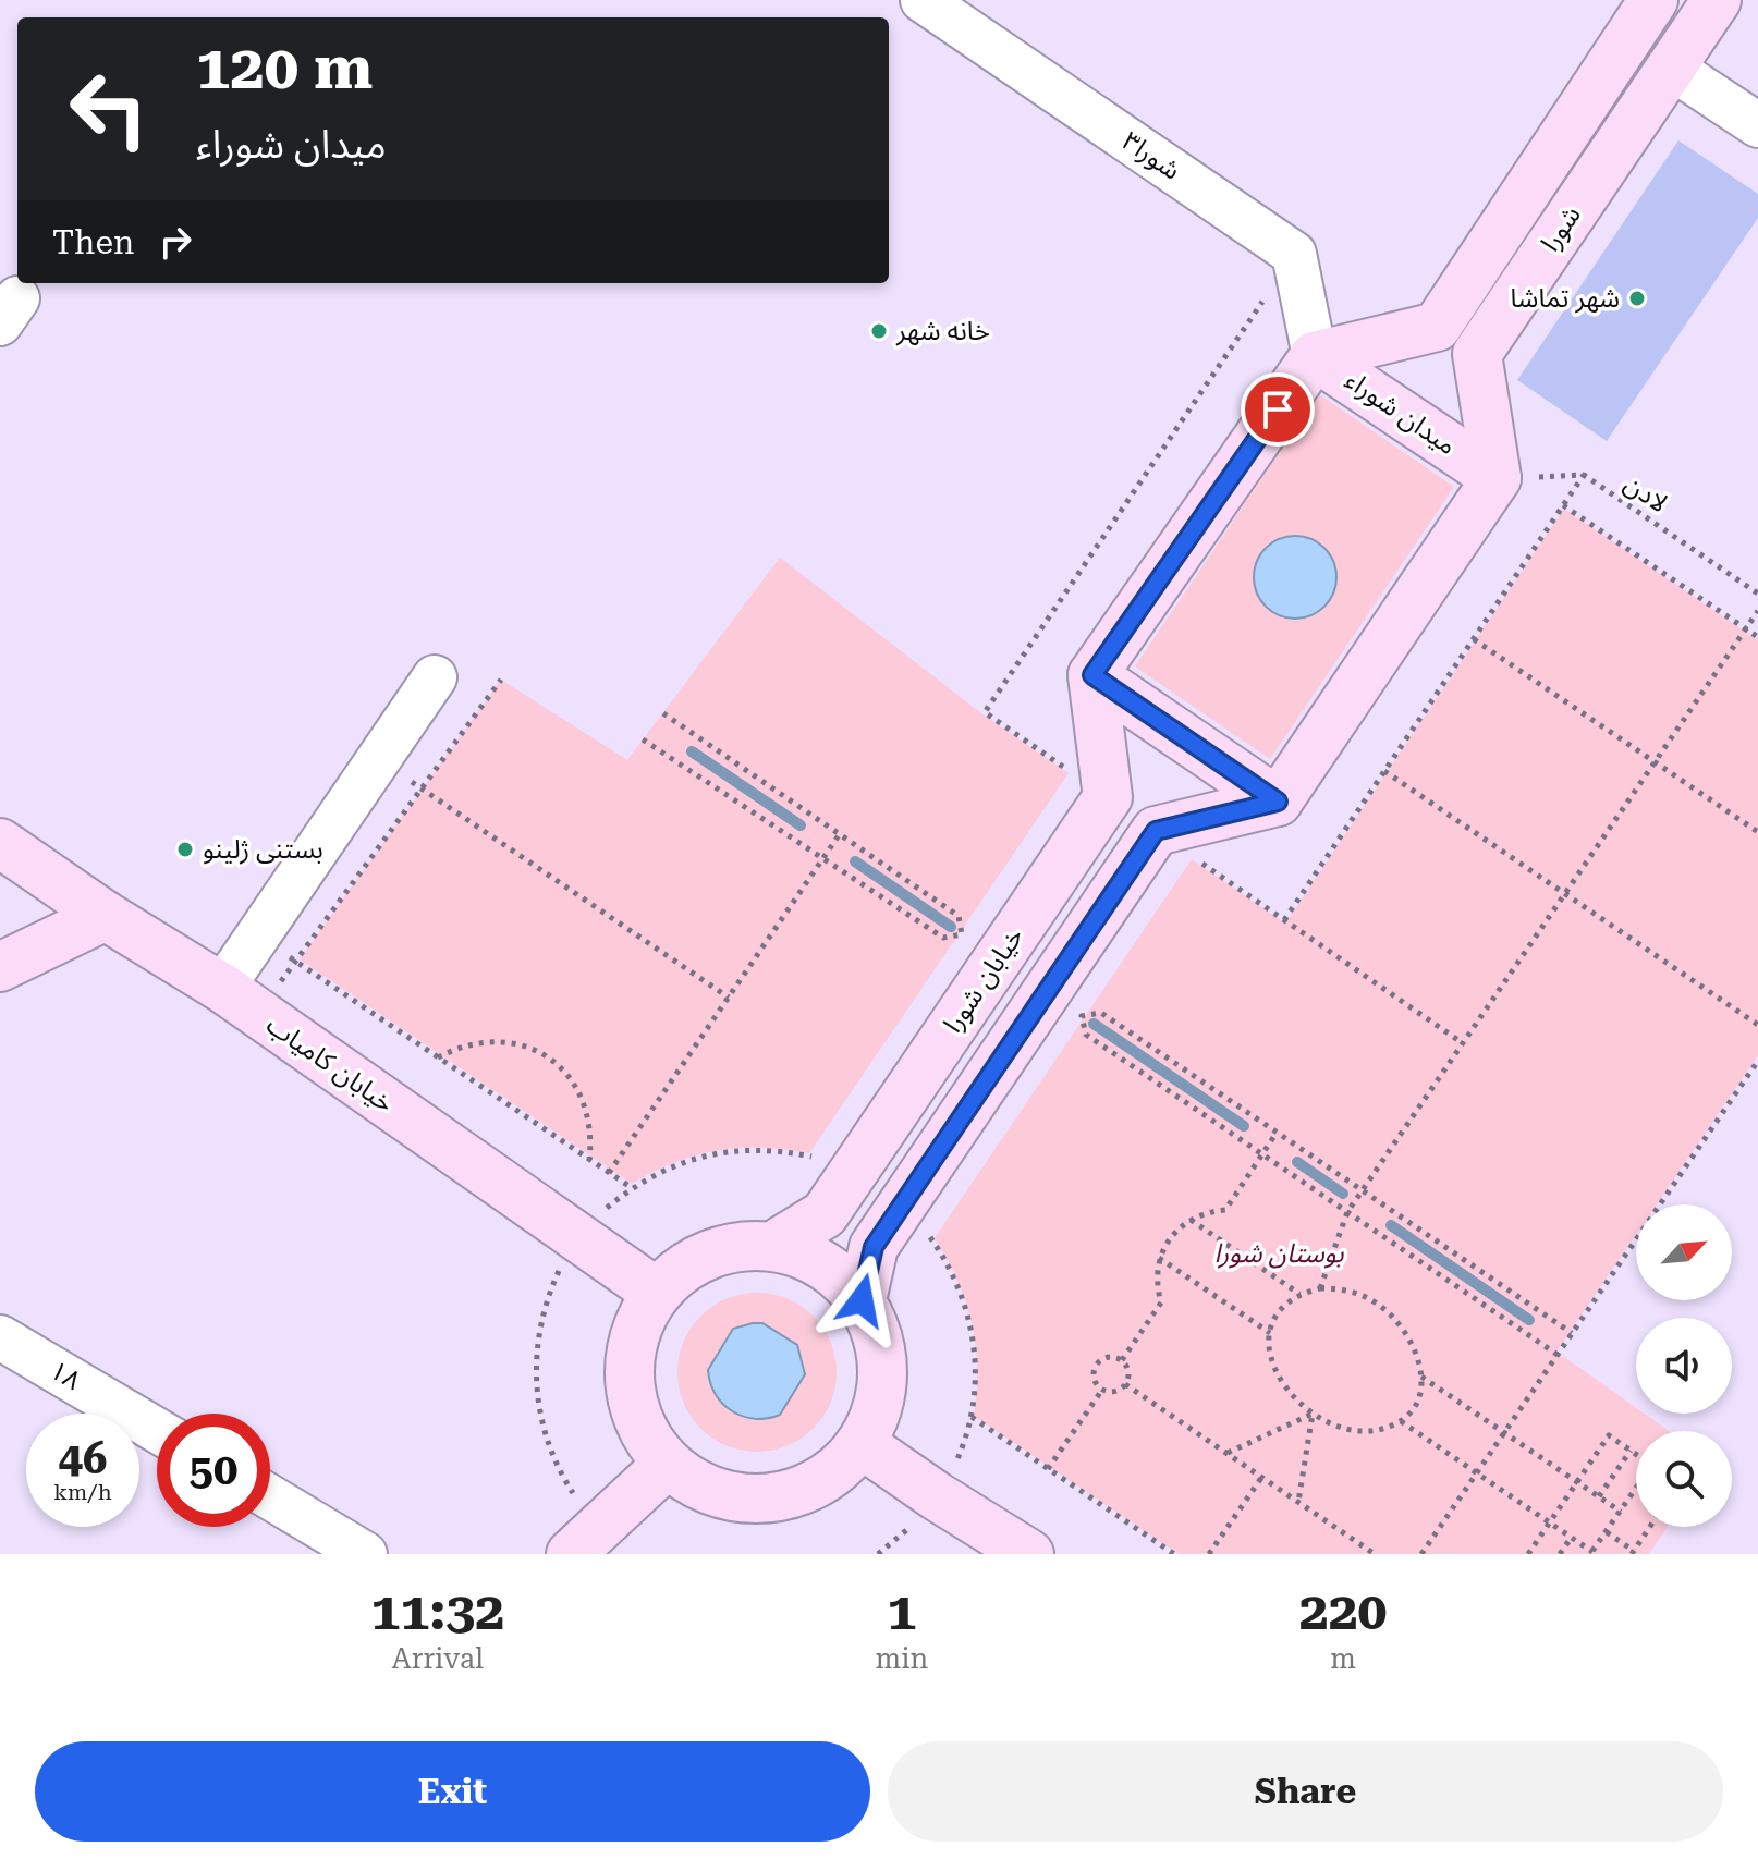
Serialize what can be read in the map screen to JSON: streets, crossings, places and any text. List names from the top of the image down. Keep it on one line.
{"streets":{"main road":["شورا","میدان شوراء","خیابان شورا","خیابان کامیاب"],"street":["شورا۳","۱۸"],"path":["لادن"]},"crossings":[["شورا","میدان شوراء"],["خیابان شورا","خیابان کامیاب"]],"parks":["بوستان شورا"],"places":["شهر تماشا","خانه شهر","بستنی ژلینو"],"north":"top right","page":{"turn":["120 m","میدان شوراء"],"then":"Then","speed":"46 km/h","limit":"50","eta":["11:32","Arrival","1","min","220","m"],"buttons":["Exit","Share"]}}
